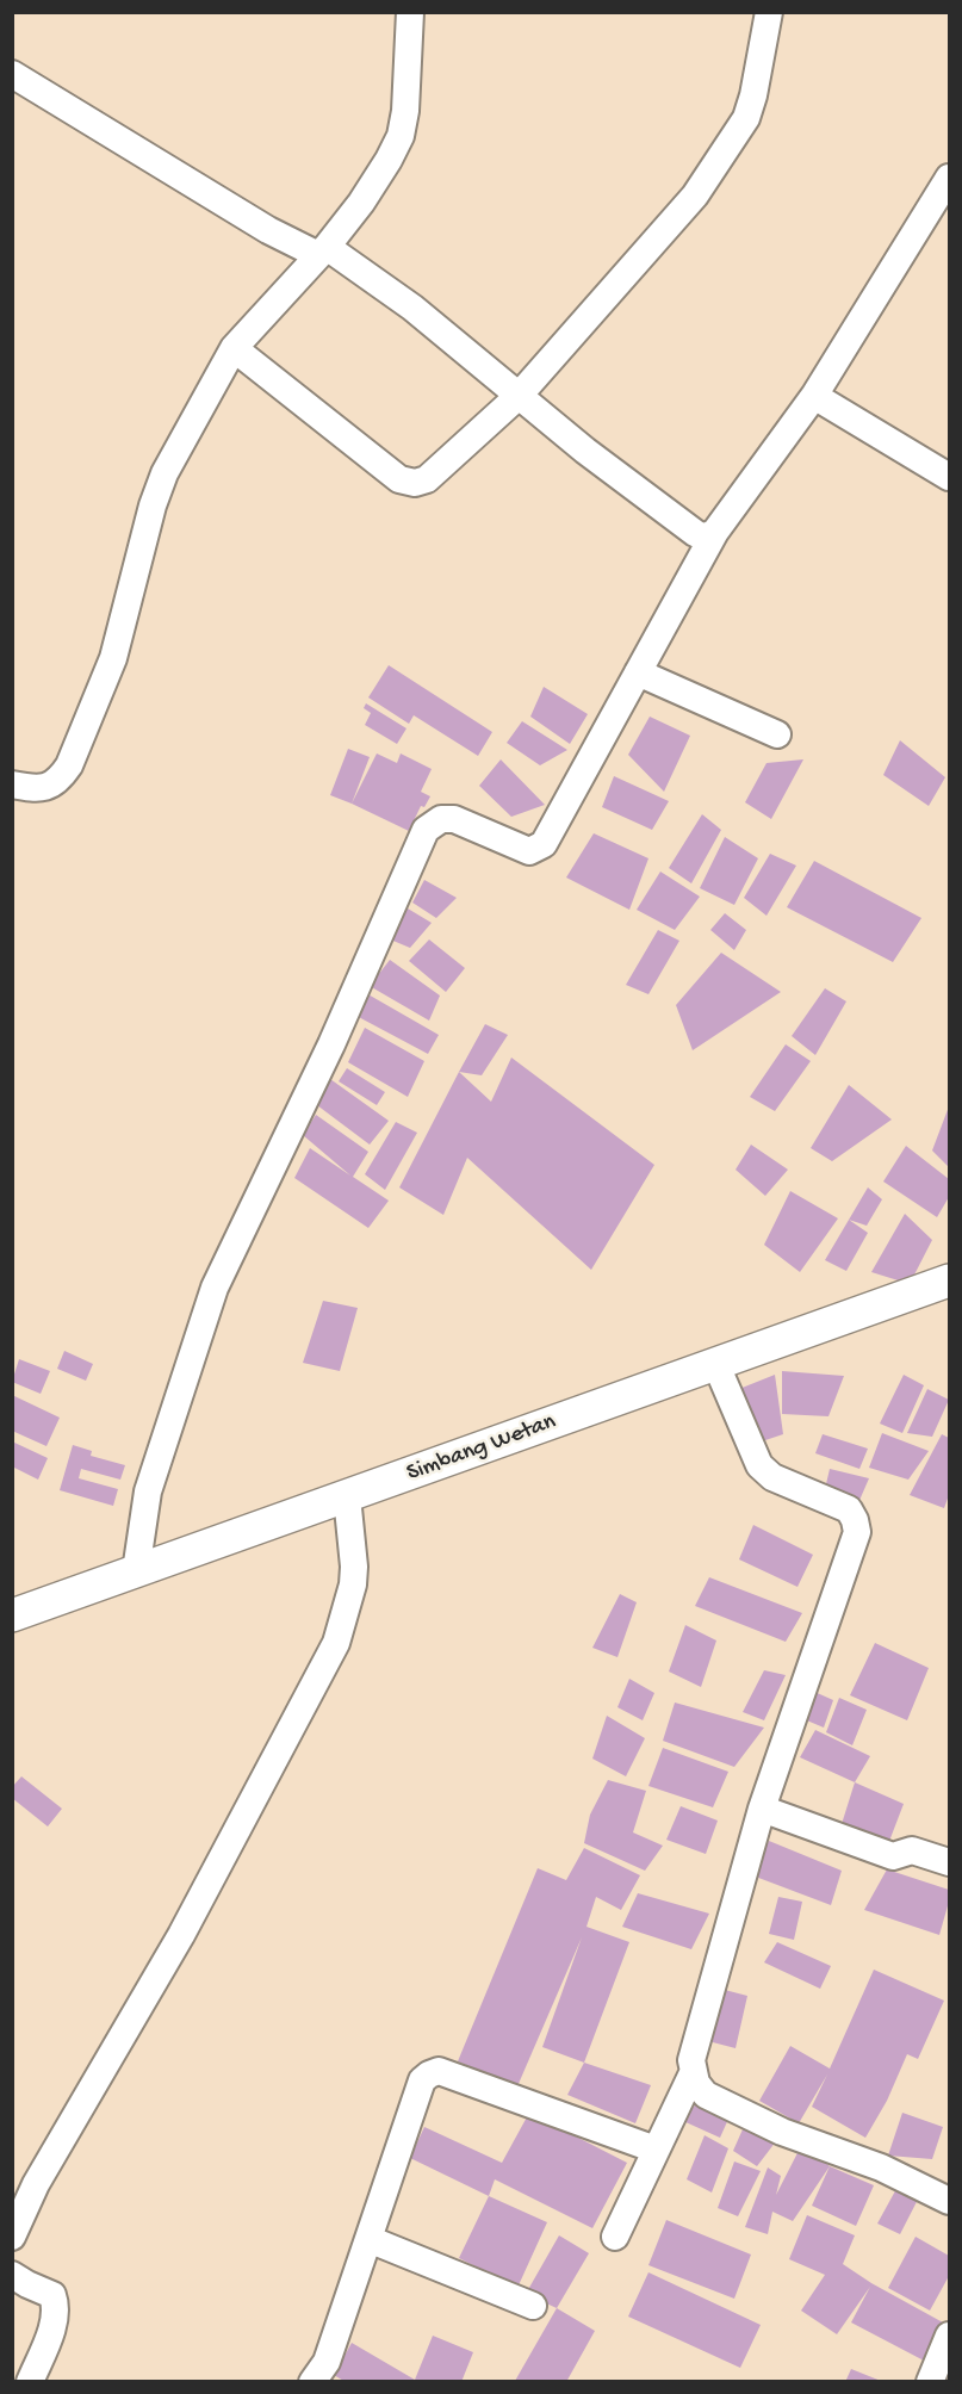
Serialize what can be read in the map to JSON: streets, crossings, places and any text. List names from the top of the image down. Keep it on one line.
{"streets":{"street":["Simbang Wetan"]}}
